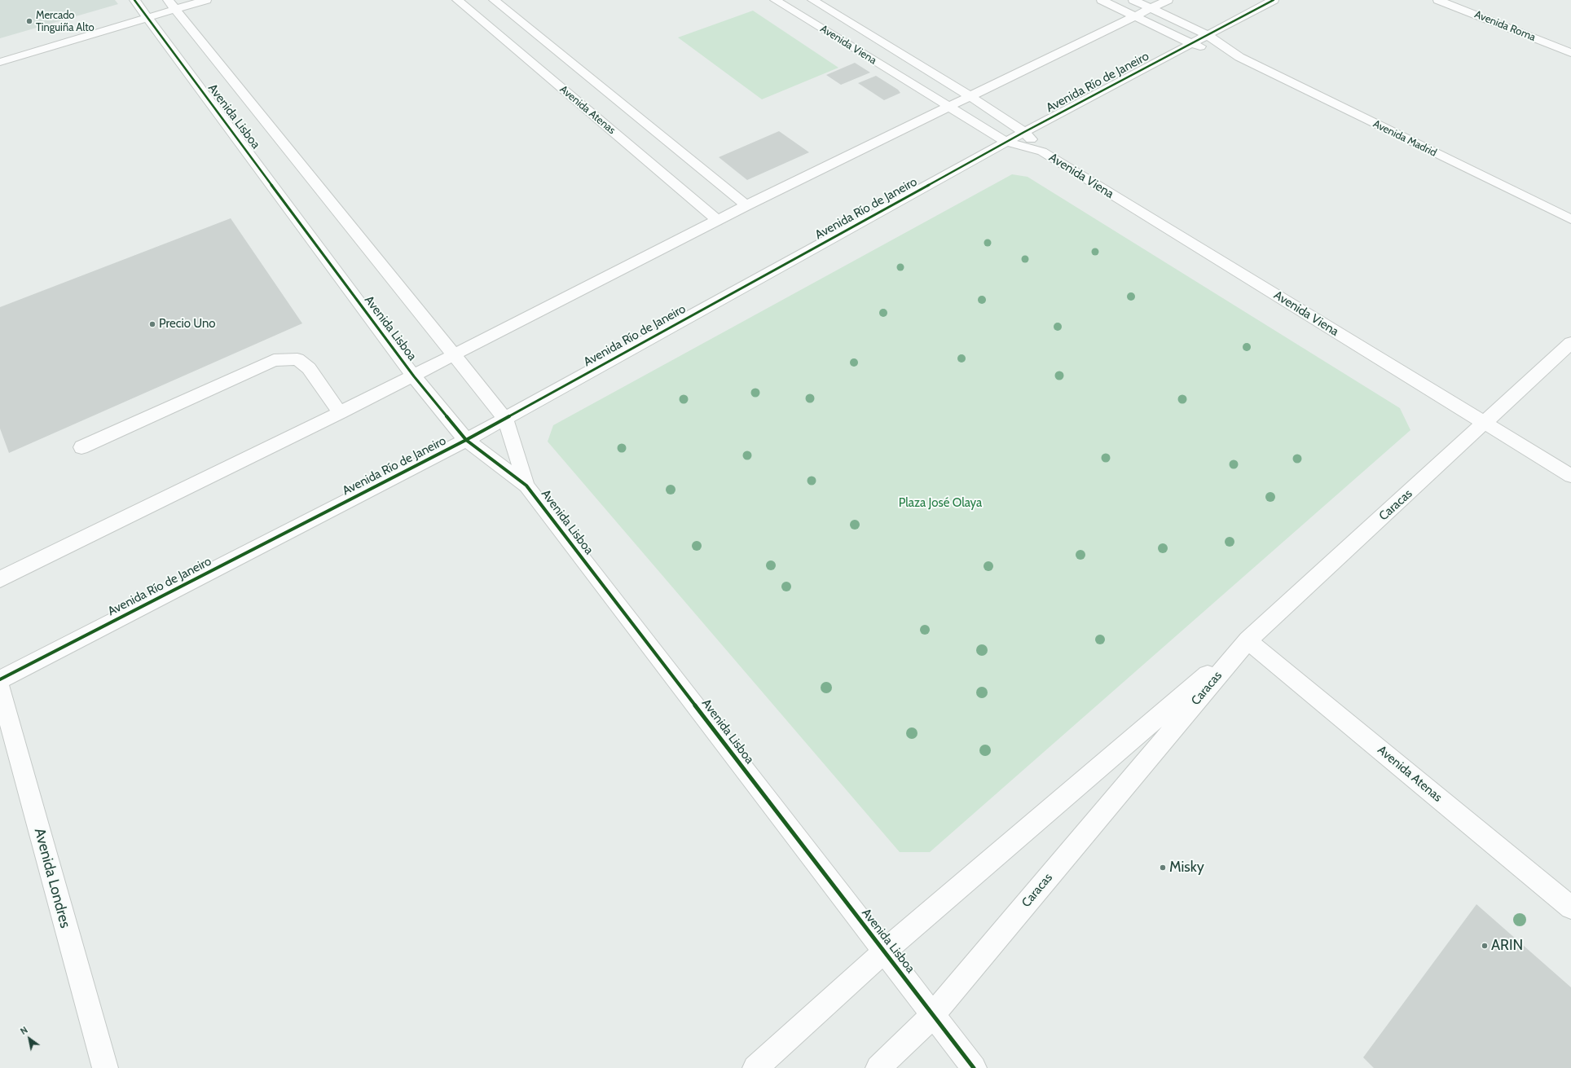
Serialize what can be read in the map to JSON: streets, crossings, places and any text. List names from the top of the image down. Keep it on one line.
{"streets":{"street":["Avenida Roma","Avenida Viena","Avenida Río de Janeiro","Avenida Atenas","Avenida Lisboa","Avenida Madrid","Caracas","Avenida Londres"]},"crossings":[["Avenida Viena","Avenida Río de Janeiro"],["Avenida Viena","Caracas"],["Avenida Río de Janeiro","Avenida Lisboa"],["Avenida Río de Janeiro","Avenida Madrid"],["Avenida Atenas","Caracas"],["Avenida Lisboa","Caracas"]],"parks":["Plaza José Olaya"],"places":["Mercado Tinguiña Alto","Precio Uno","Misky","ARIN"],"north":"top left"}
